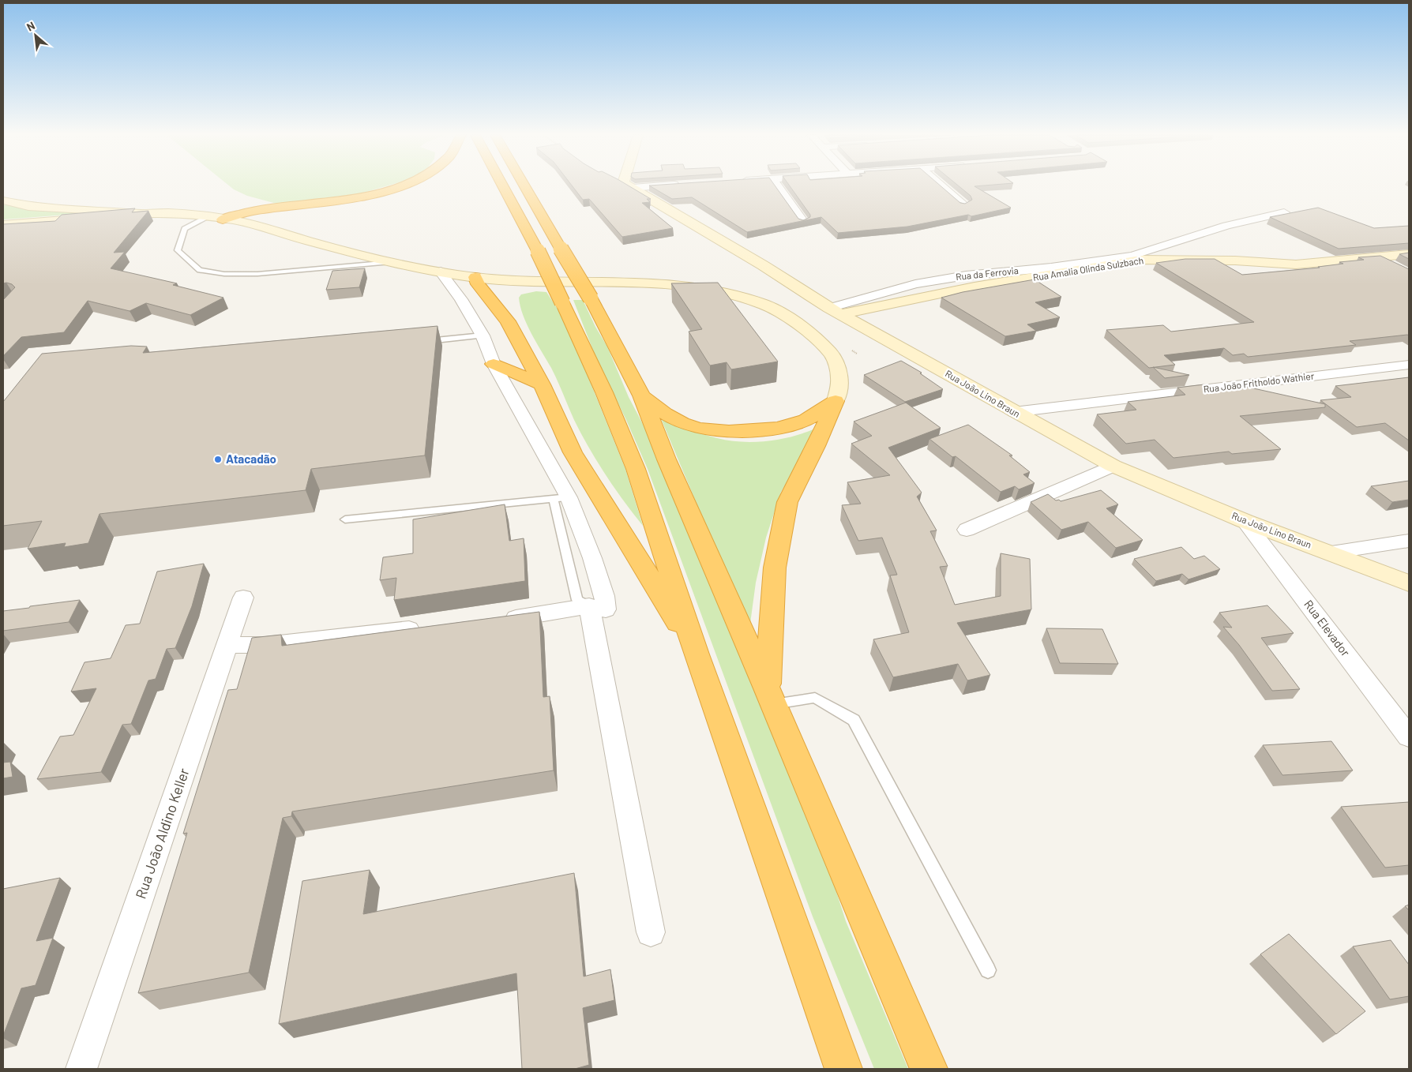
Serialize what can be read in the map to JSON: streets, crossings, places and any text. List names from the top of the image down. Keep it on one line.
{"streets":{"street":["Rua Amalia Olinda Sulzbach","Rua João Fritholdo Wathier","Rua João Lino Braun","Rua Elevador","Rua João Aldino Keller"]},"crossings":[["Rua Amalia Olinda Sulzbach","Rua João Lino Braun"],["Rua João Fritholdo Wathier","Rua João Lino Braun"],["Rua João Lino Braun","Rua Elevador"]],"places":["Atacadão"],"north":"top left"}
